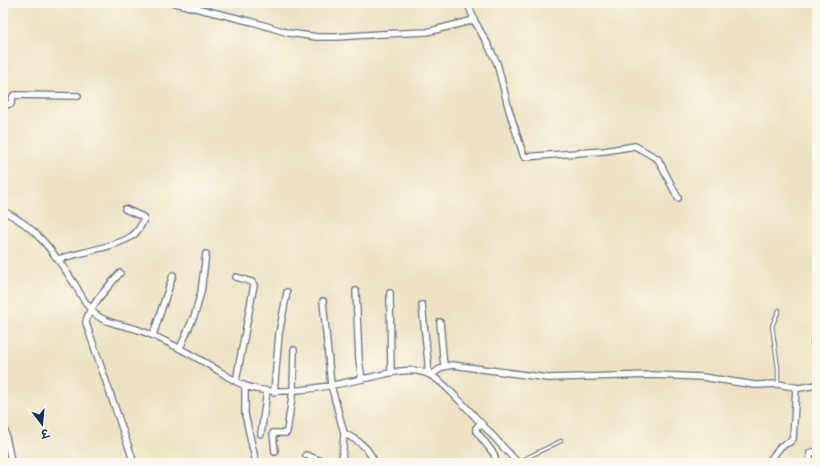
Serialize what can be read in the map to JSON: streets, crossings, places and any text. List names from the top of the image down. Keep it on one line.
{"north":"bottom"}
